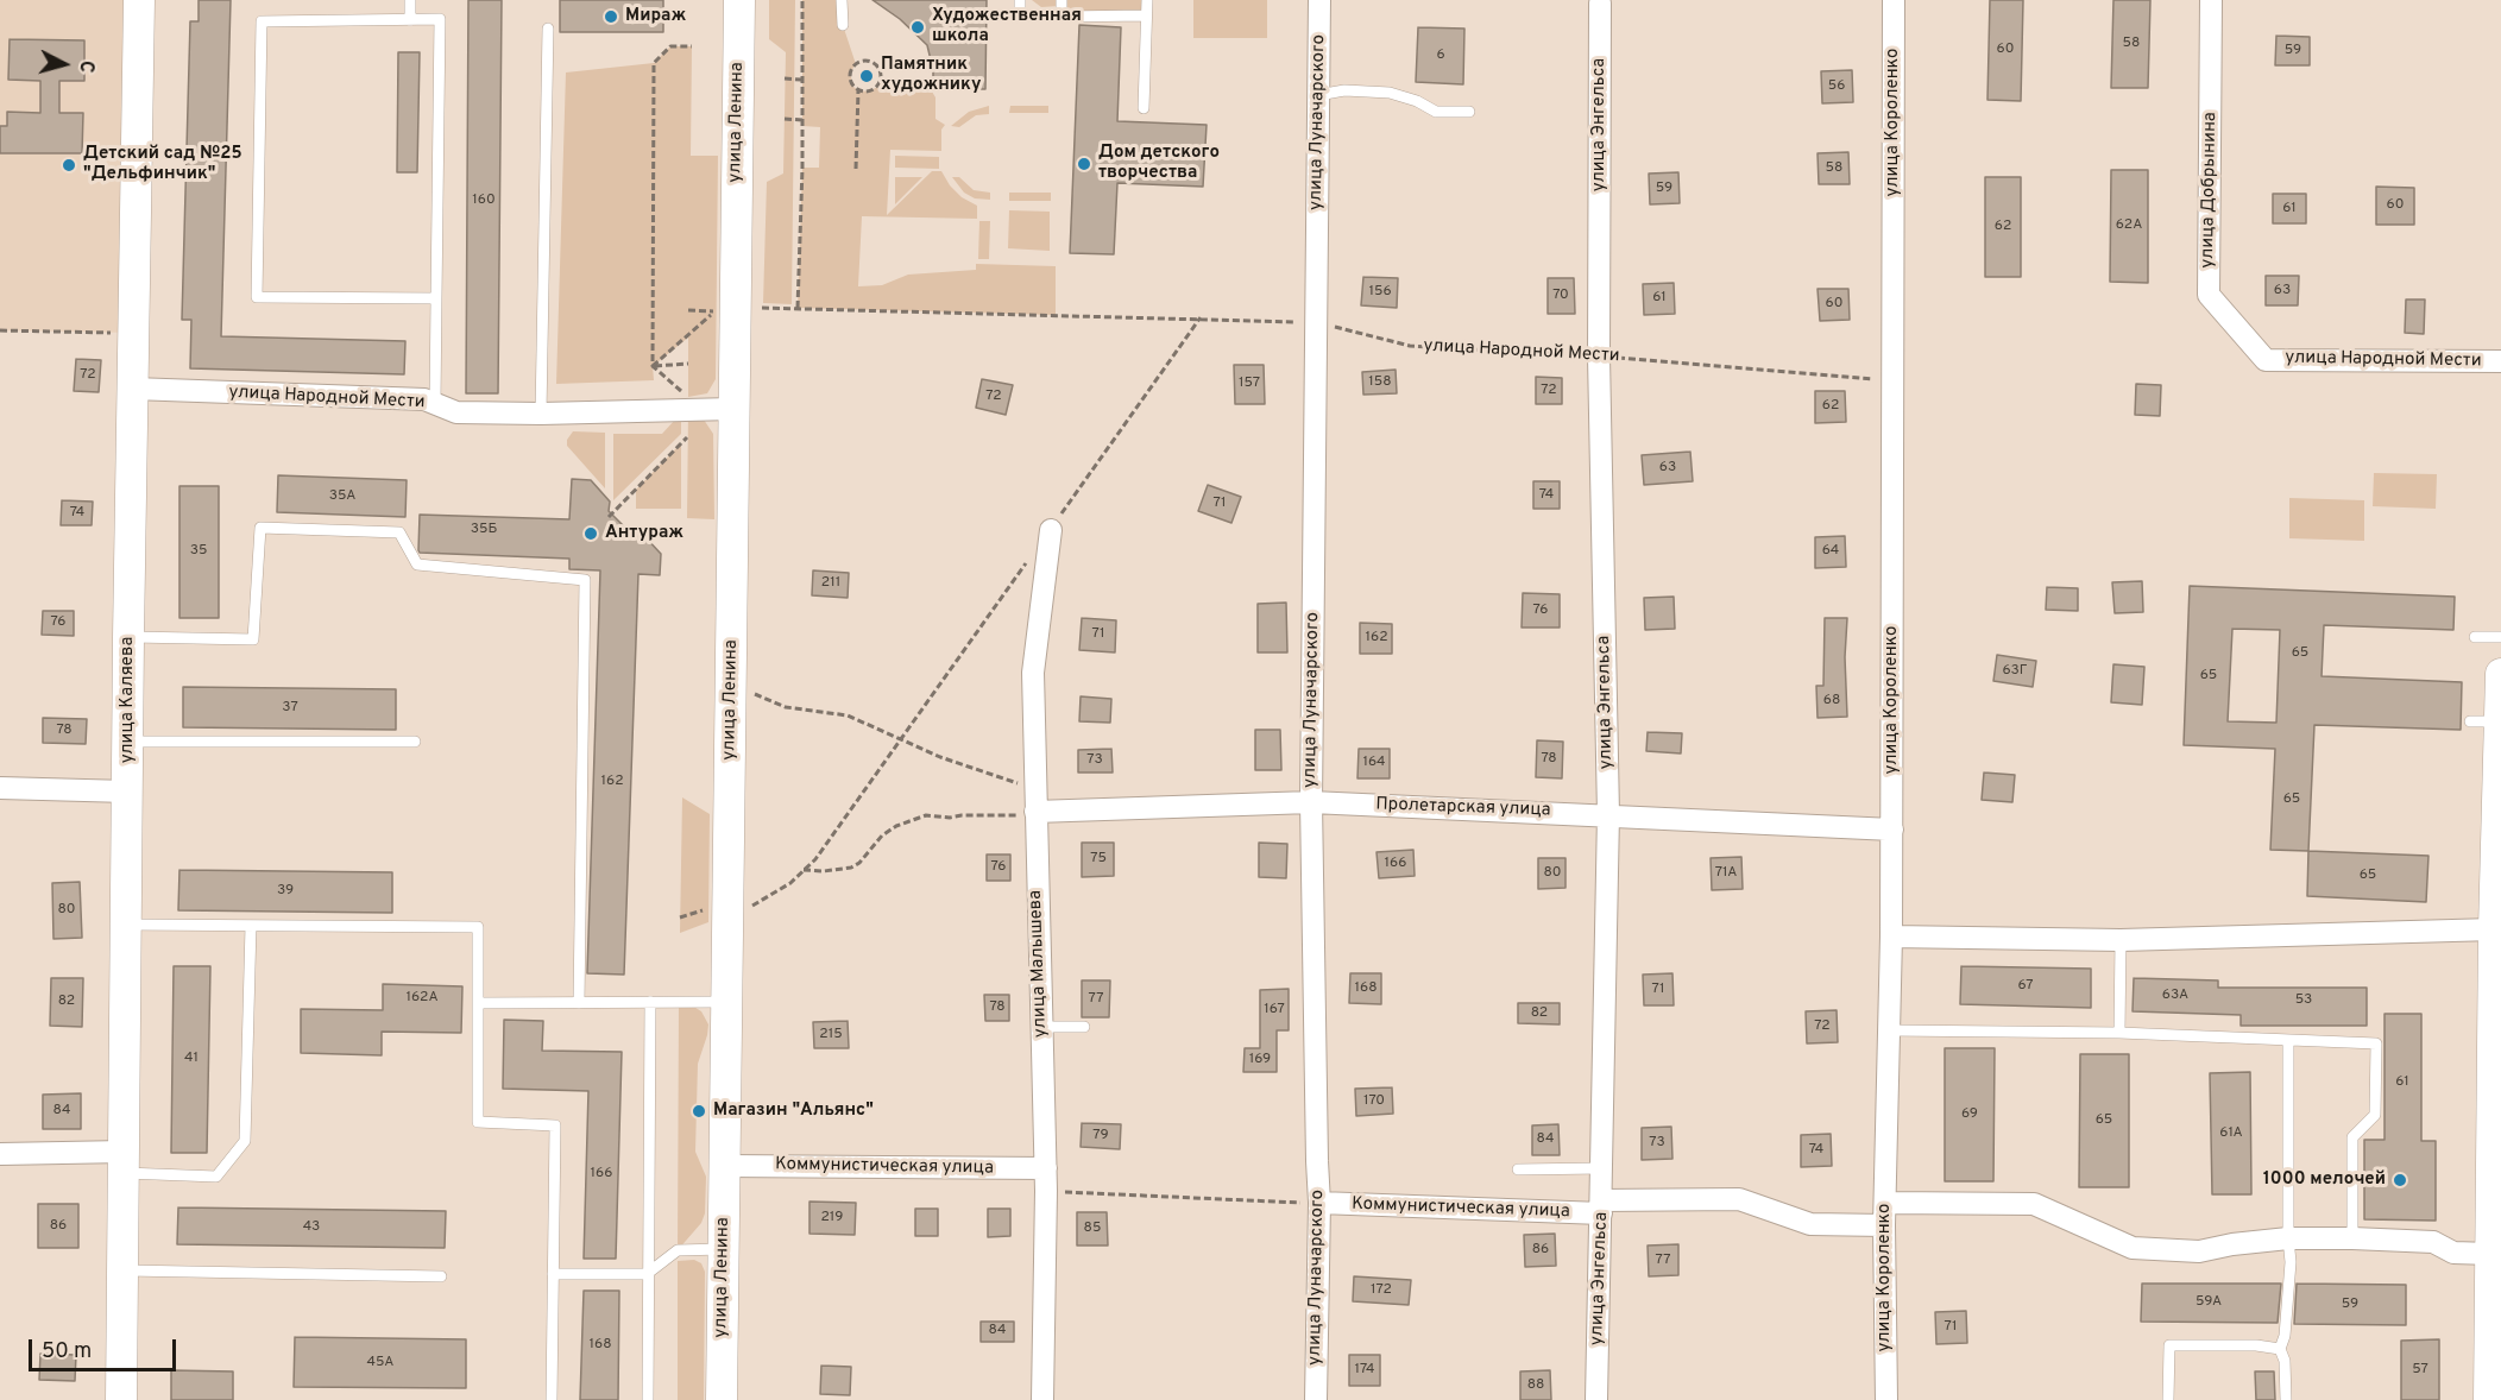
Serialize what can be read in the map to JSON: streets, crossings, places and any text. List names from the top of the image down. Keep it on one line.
{"streets":{"street":["улица Ленина","улица Луначарского","улица Короленко","улица Энгельса","улица Добрынина","улица Народной Мести","улица Каляева","Пролетарская улица","улица Малышева","Коммунистическая улица"]},"crossings":[["улица Ленина","улица Народной Мести"],["улица Ленина","Коммунистическая улица"],["улица Луначарского","улица Народной Мести"],["улица Луначарского","Пролетарская улица"],["улица Луначарского","Коммунистическая улица"],["улица Короленко","улица Народной Мести"],["улица Короленко","Пролетарская улица"],["улица Короленко","Коммунистическая улица"],["улица Энгельса","улица Народной Мести"],["улица Энгельса","Пролетарская улица"],["улица Энгельса","Коммунистическая улица"],["улица Добрынина","улица Народной Мести"],["улица Народной Мести","улица Каляева"],["Пролетарская улица","улица Малышева"],["улица Малышева","Коммунистическая улица"]],"places":["Мираж","Художественная школа","Памятник художнику","Дом детского творчества","Детский сад №25 \"Дельфинчик\"","Антураж","Магазин \"Альянс\"","1000 мелочей"],"house_numbers":["58","60","59","6","56","58","59","160","60","61","62А","62","63","156","70","61","60","72","158","157","72","72","62","63","74","35А","71","74","35Б","35","64","211","76","76","71","162","65","63Г","65","68","37","78","78","73","164","162","65","75","166","76","80","71А","65","39","80","67","168","71","63А","162А","77","53","82","78","167","82","72","215","41","169","61","170","84","69","65","61А","79","84","73","74","166","219","86","43","85","86","77","172","59А","59","71","84","168","45А","174","57","88"],"scale_bar":"50 m","north":"right"}
